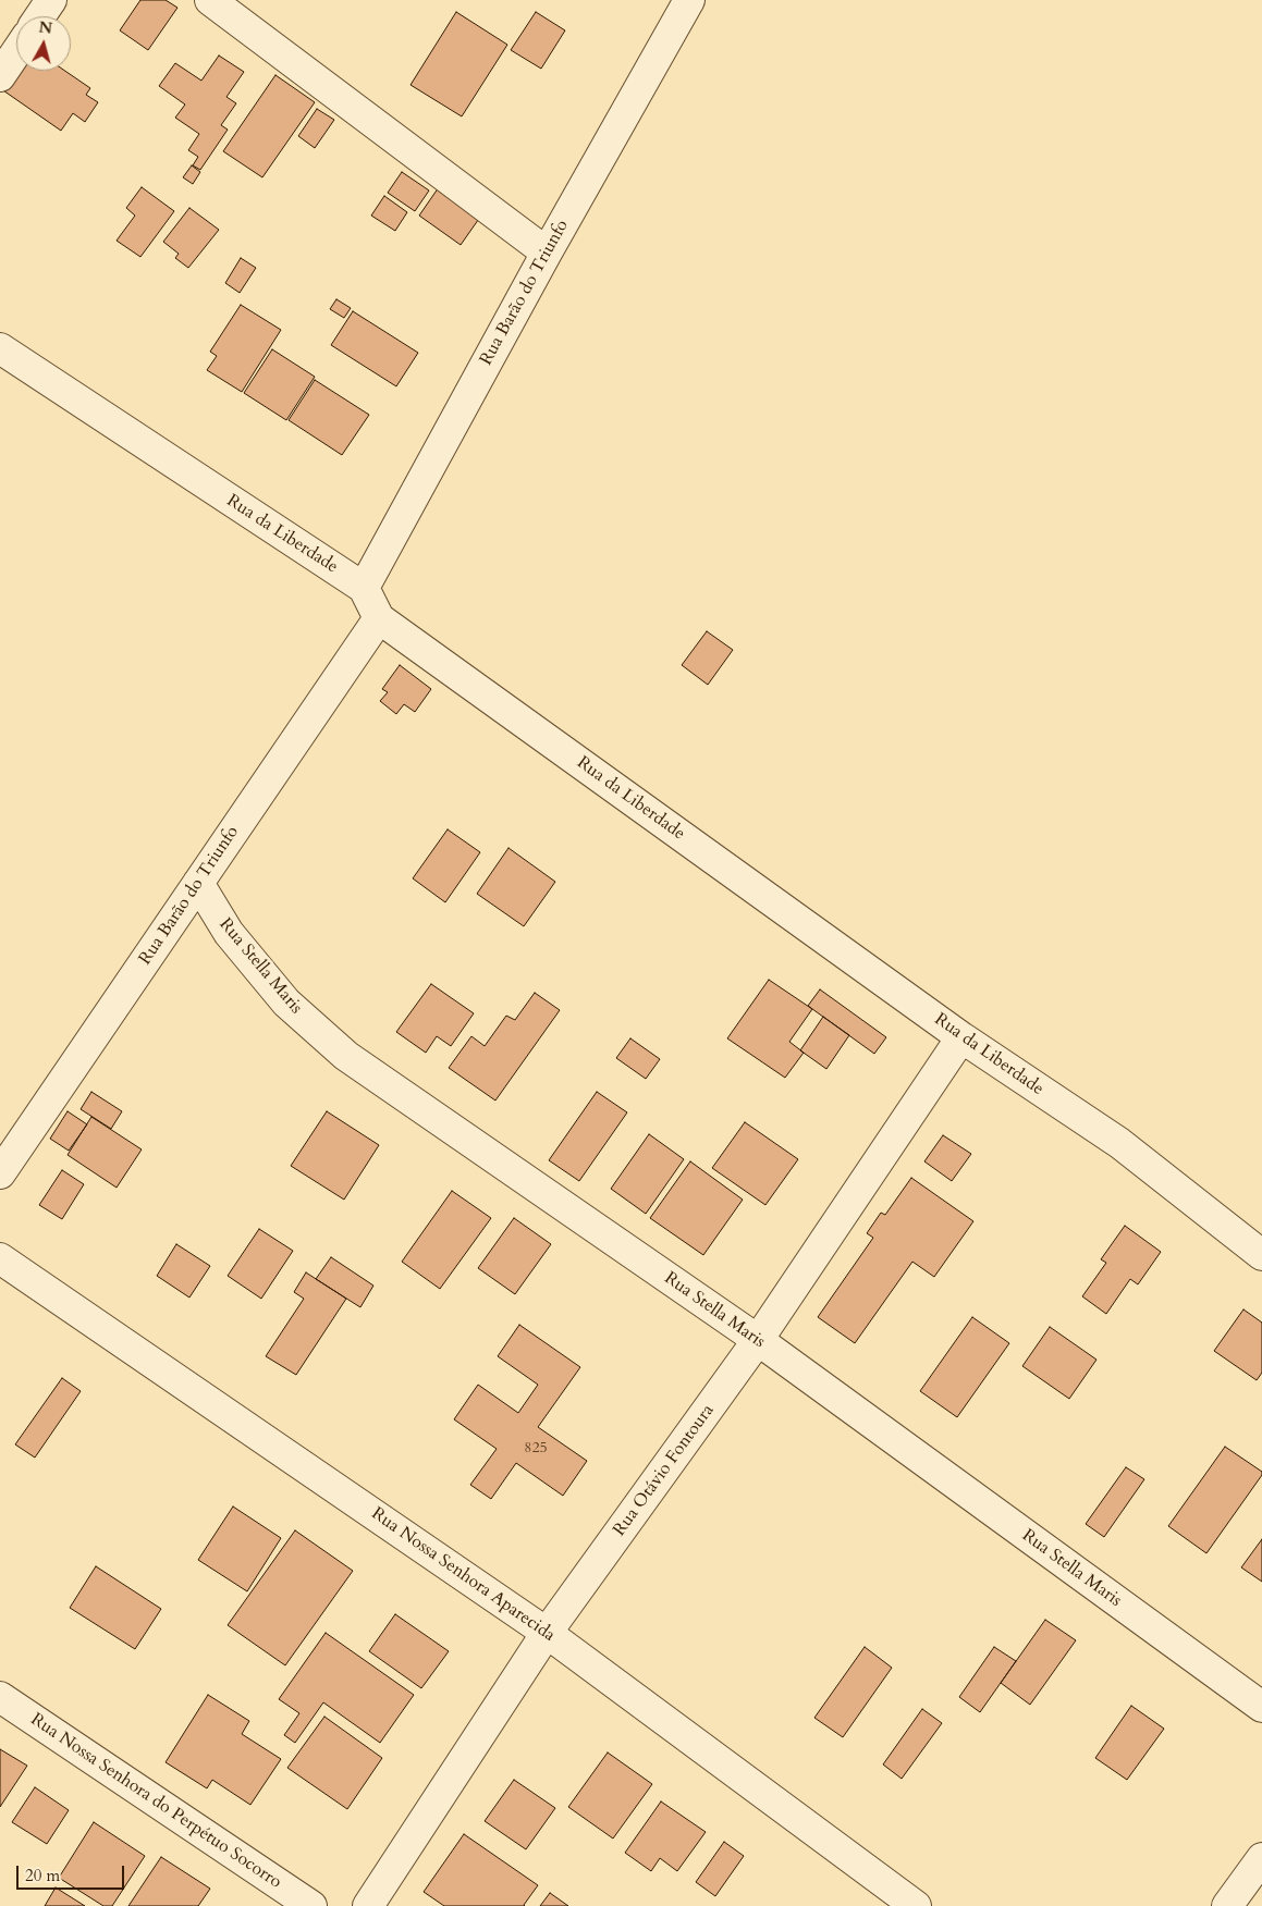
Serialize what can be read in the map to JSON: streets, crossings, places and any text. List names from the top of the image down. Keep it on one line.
{"streets":{"street":["Rua Barão do Triunfo","Rua da Liberdade","Rua Stella Maris","Rua Otávio Fontoura","Rua Nossa Senhora Aparecida","Rua Nossa Senhora do Perpétuo Socorro"]},"crossings":[["Rua Barão do Triunfo","Rua da Liberdade"],["Rua Barão do Triunfo","Rua Stella Maris"],["Rua da Liberdade","Rua Otávio Fontoura"],["Rua Stella Maris","Rua Otávio Fontoura"],["Rua Otávio Fontoura","Rua Nossa Senhora Aparecida"]],"house_numbers":["825"],"scale_bar":"20 m","north":"top"}
